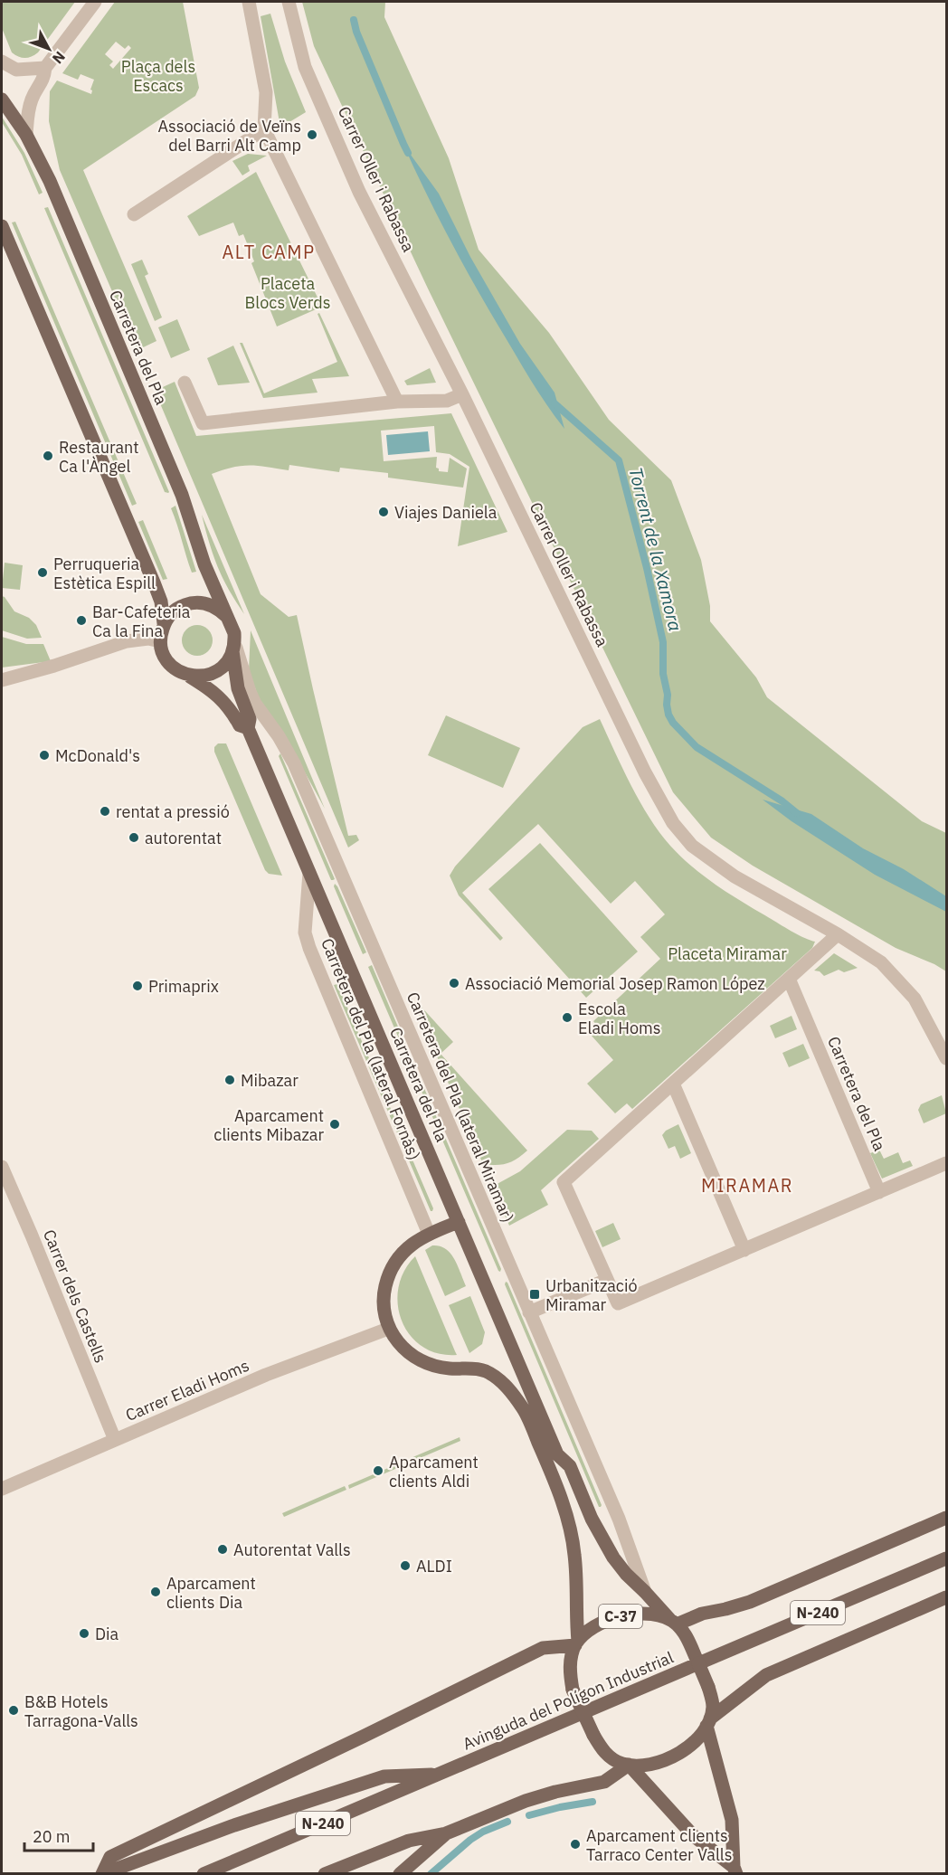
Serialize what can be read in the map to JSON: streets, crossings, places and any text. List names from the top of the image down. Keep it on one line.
{"streets":{"main road":["Carretera del Pla","N-240","C-37","Avinguda del Polígon Industrial"],"street":["Carrer Oller i Rabassa","Carretera del Pla (lateral Fornàs)","Carretera del Pla (lateral Miramar)","Carrer dels Castells","Carrer Eladi Homs"]},"crossings":[["Carretera del Pla","Carretera del Pla (lateral Fornàs)"],["Carretera del Pla","Carretera del Pla (lateral Miramar)"],["Carretera del Pla","C-37"],["Carrer dels Castells","Carrer Eladi Homs"]],"districts":["ALT CAMP","MIRAMAR"],"water":["Torrent de la Xamora"],"parks":["Plaça dels Escacs","Placeta Blocs Verds","Placeta Miramar"],"places":{"other":["Associació de Veïns del Barri Alt Camp","Restaurant Ca l'Àngel","Viajes Daniela","Perruqueria Estètica Espill","Bar-Cafeteria Ca la Fina","McDonald's","rentat a pressió","autorentat","Associació Memorial Josep Ramon López","Primaprix","Escola Eladi Homs","Mibazar","Aparcament clients Mibazar","Aparcament clients Aldi","Autorentat Valls","ALDI","Aparcament clients Dia","Dia","B&B Hotels Tarragona-Valls","Aparcament clients Tarraco Center Valls"],"transit":["Urbanització Miramar"]},"scale_bar":"20 m","north":"bottom right"}
